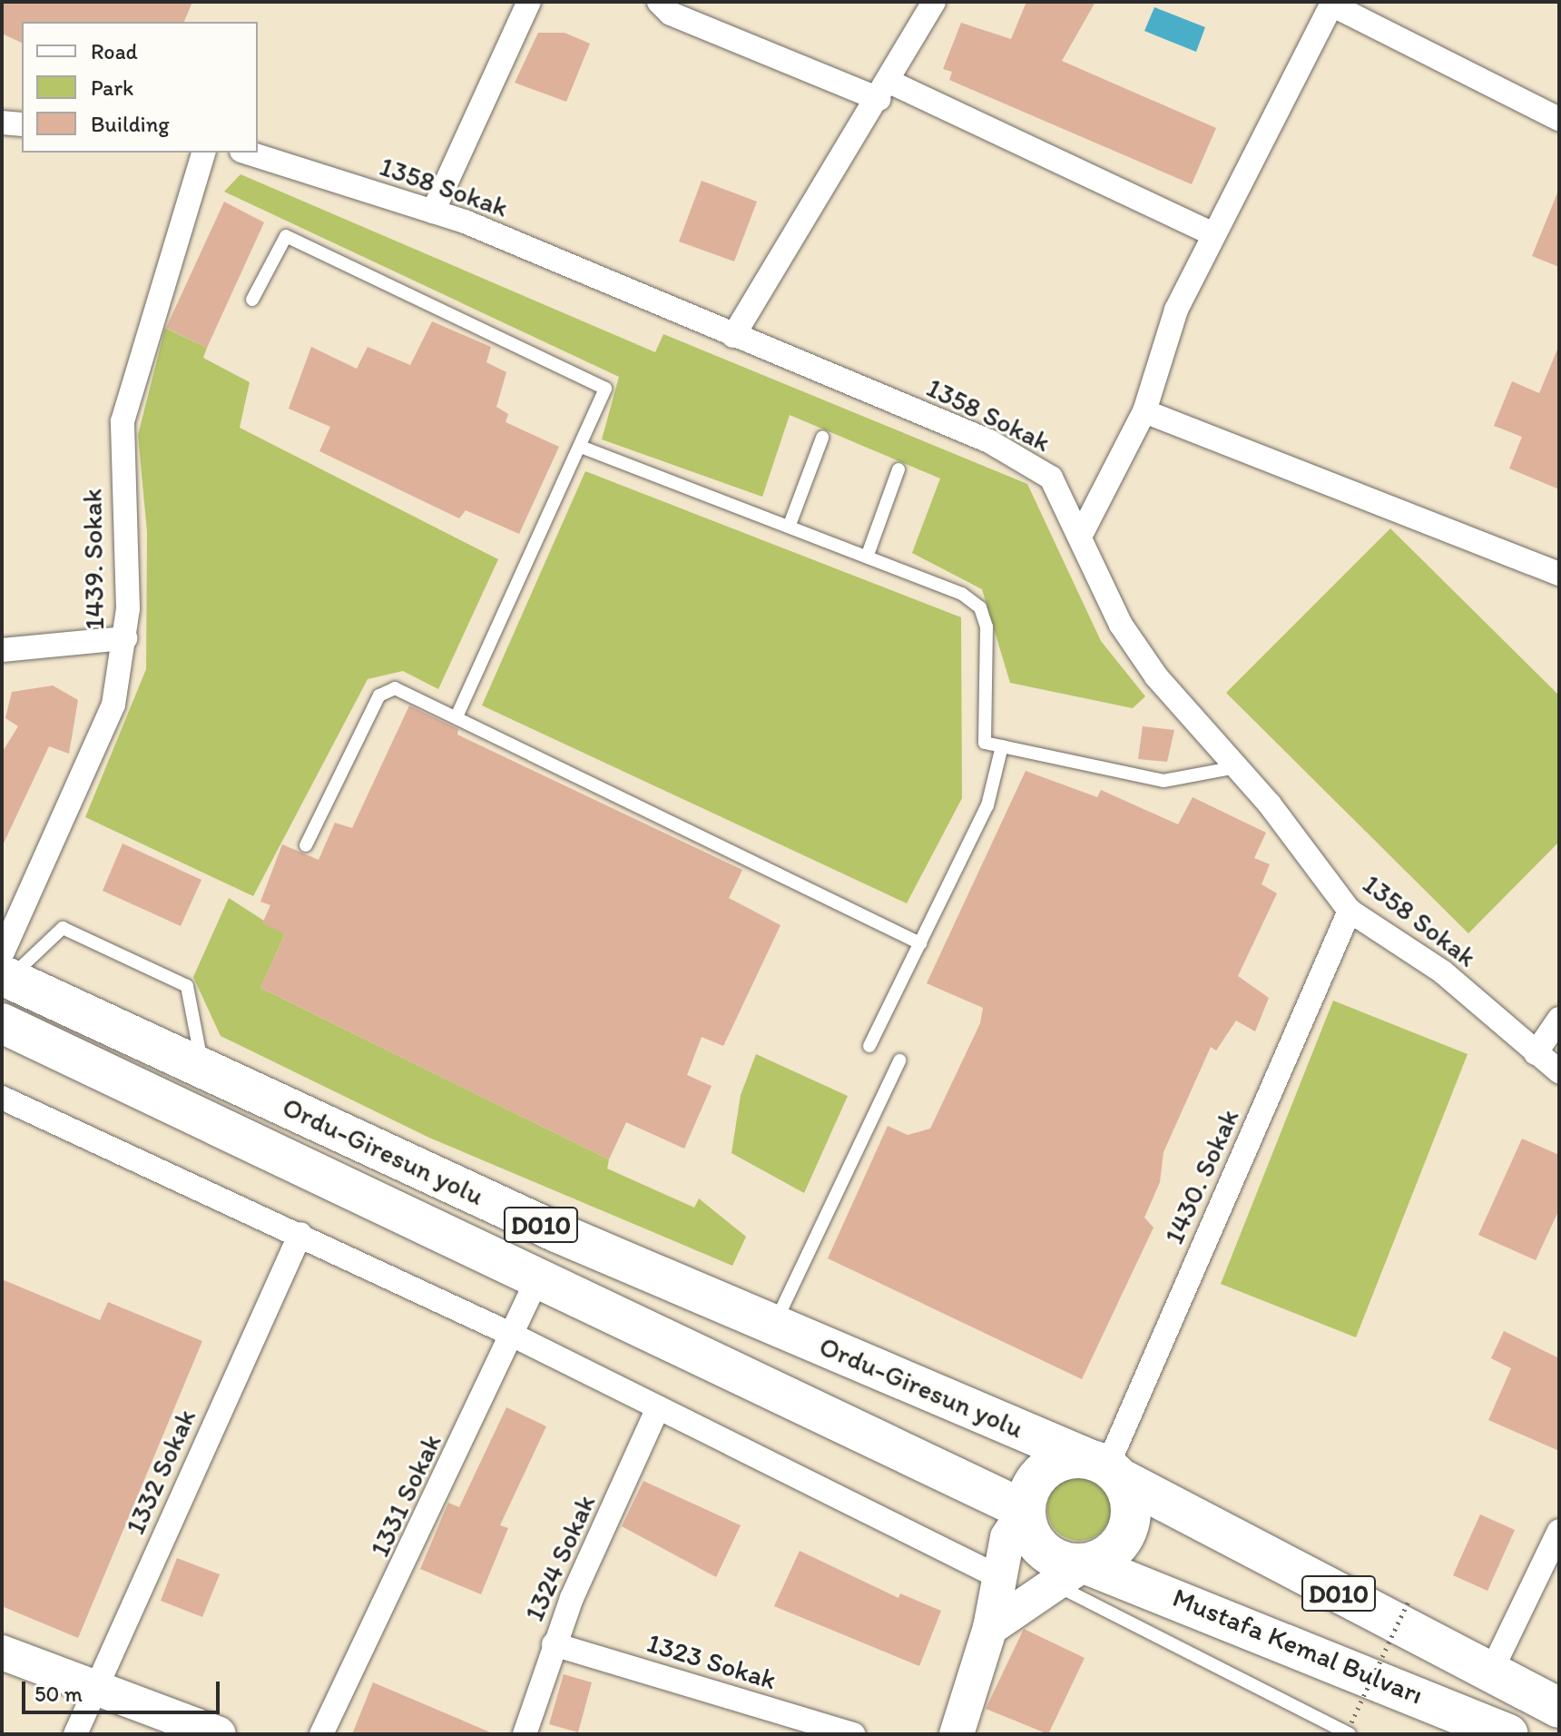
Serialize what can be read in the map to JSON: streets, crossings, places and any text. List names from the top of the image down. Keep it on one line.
{"streets":{"highway":["Ordu-Giresun yolu","D010","Mustafa Kemal Bulvarı"],"street":["1358 Sokak","1439. Sokak","1430. Sokak","1332 Sokak","1331 Sokak","1324 Sokak","1323 Sokak"]},"crossings":[["1358 Sokak","1430. Sokak"],["1439. Sokak","Ordu-Giresun yolu"],["Ordu-Giresun yolu","1430. Sokak"],["Ordu-Giresun yolu","1331 Sokak"],["Ordu-Giresun yolu","Mustafa Kemal Bulvarı"],["1430. Sokak","Mustafa Kemal Bulvarı"],["1324 Sokak","1323 Sokak"]],"legend":["Road","Park","Building"],"scale_bar":"50 m"}
